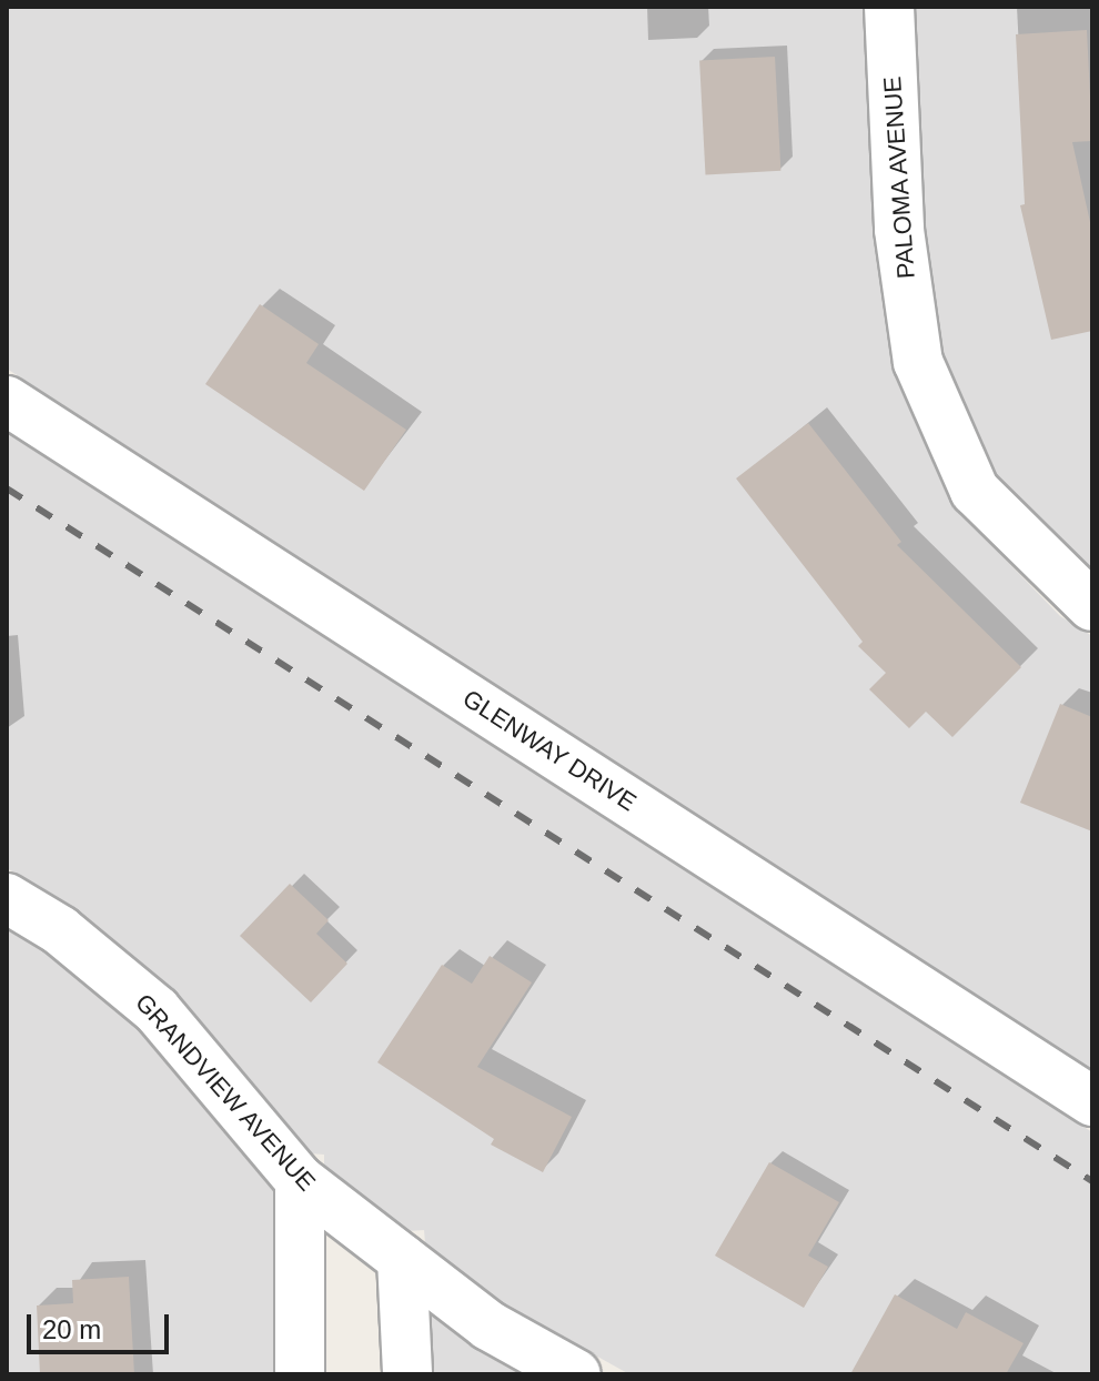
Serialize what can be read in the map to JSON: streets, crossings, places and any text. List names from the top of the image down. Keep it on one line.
{"streets":{"street":["PALOMA AVENUE","GLENWAY DRIVE","GRANDVIEW AVENUE"]},"scale_bar":"20 m"}
